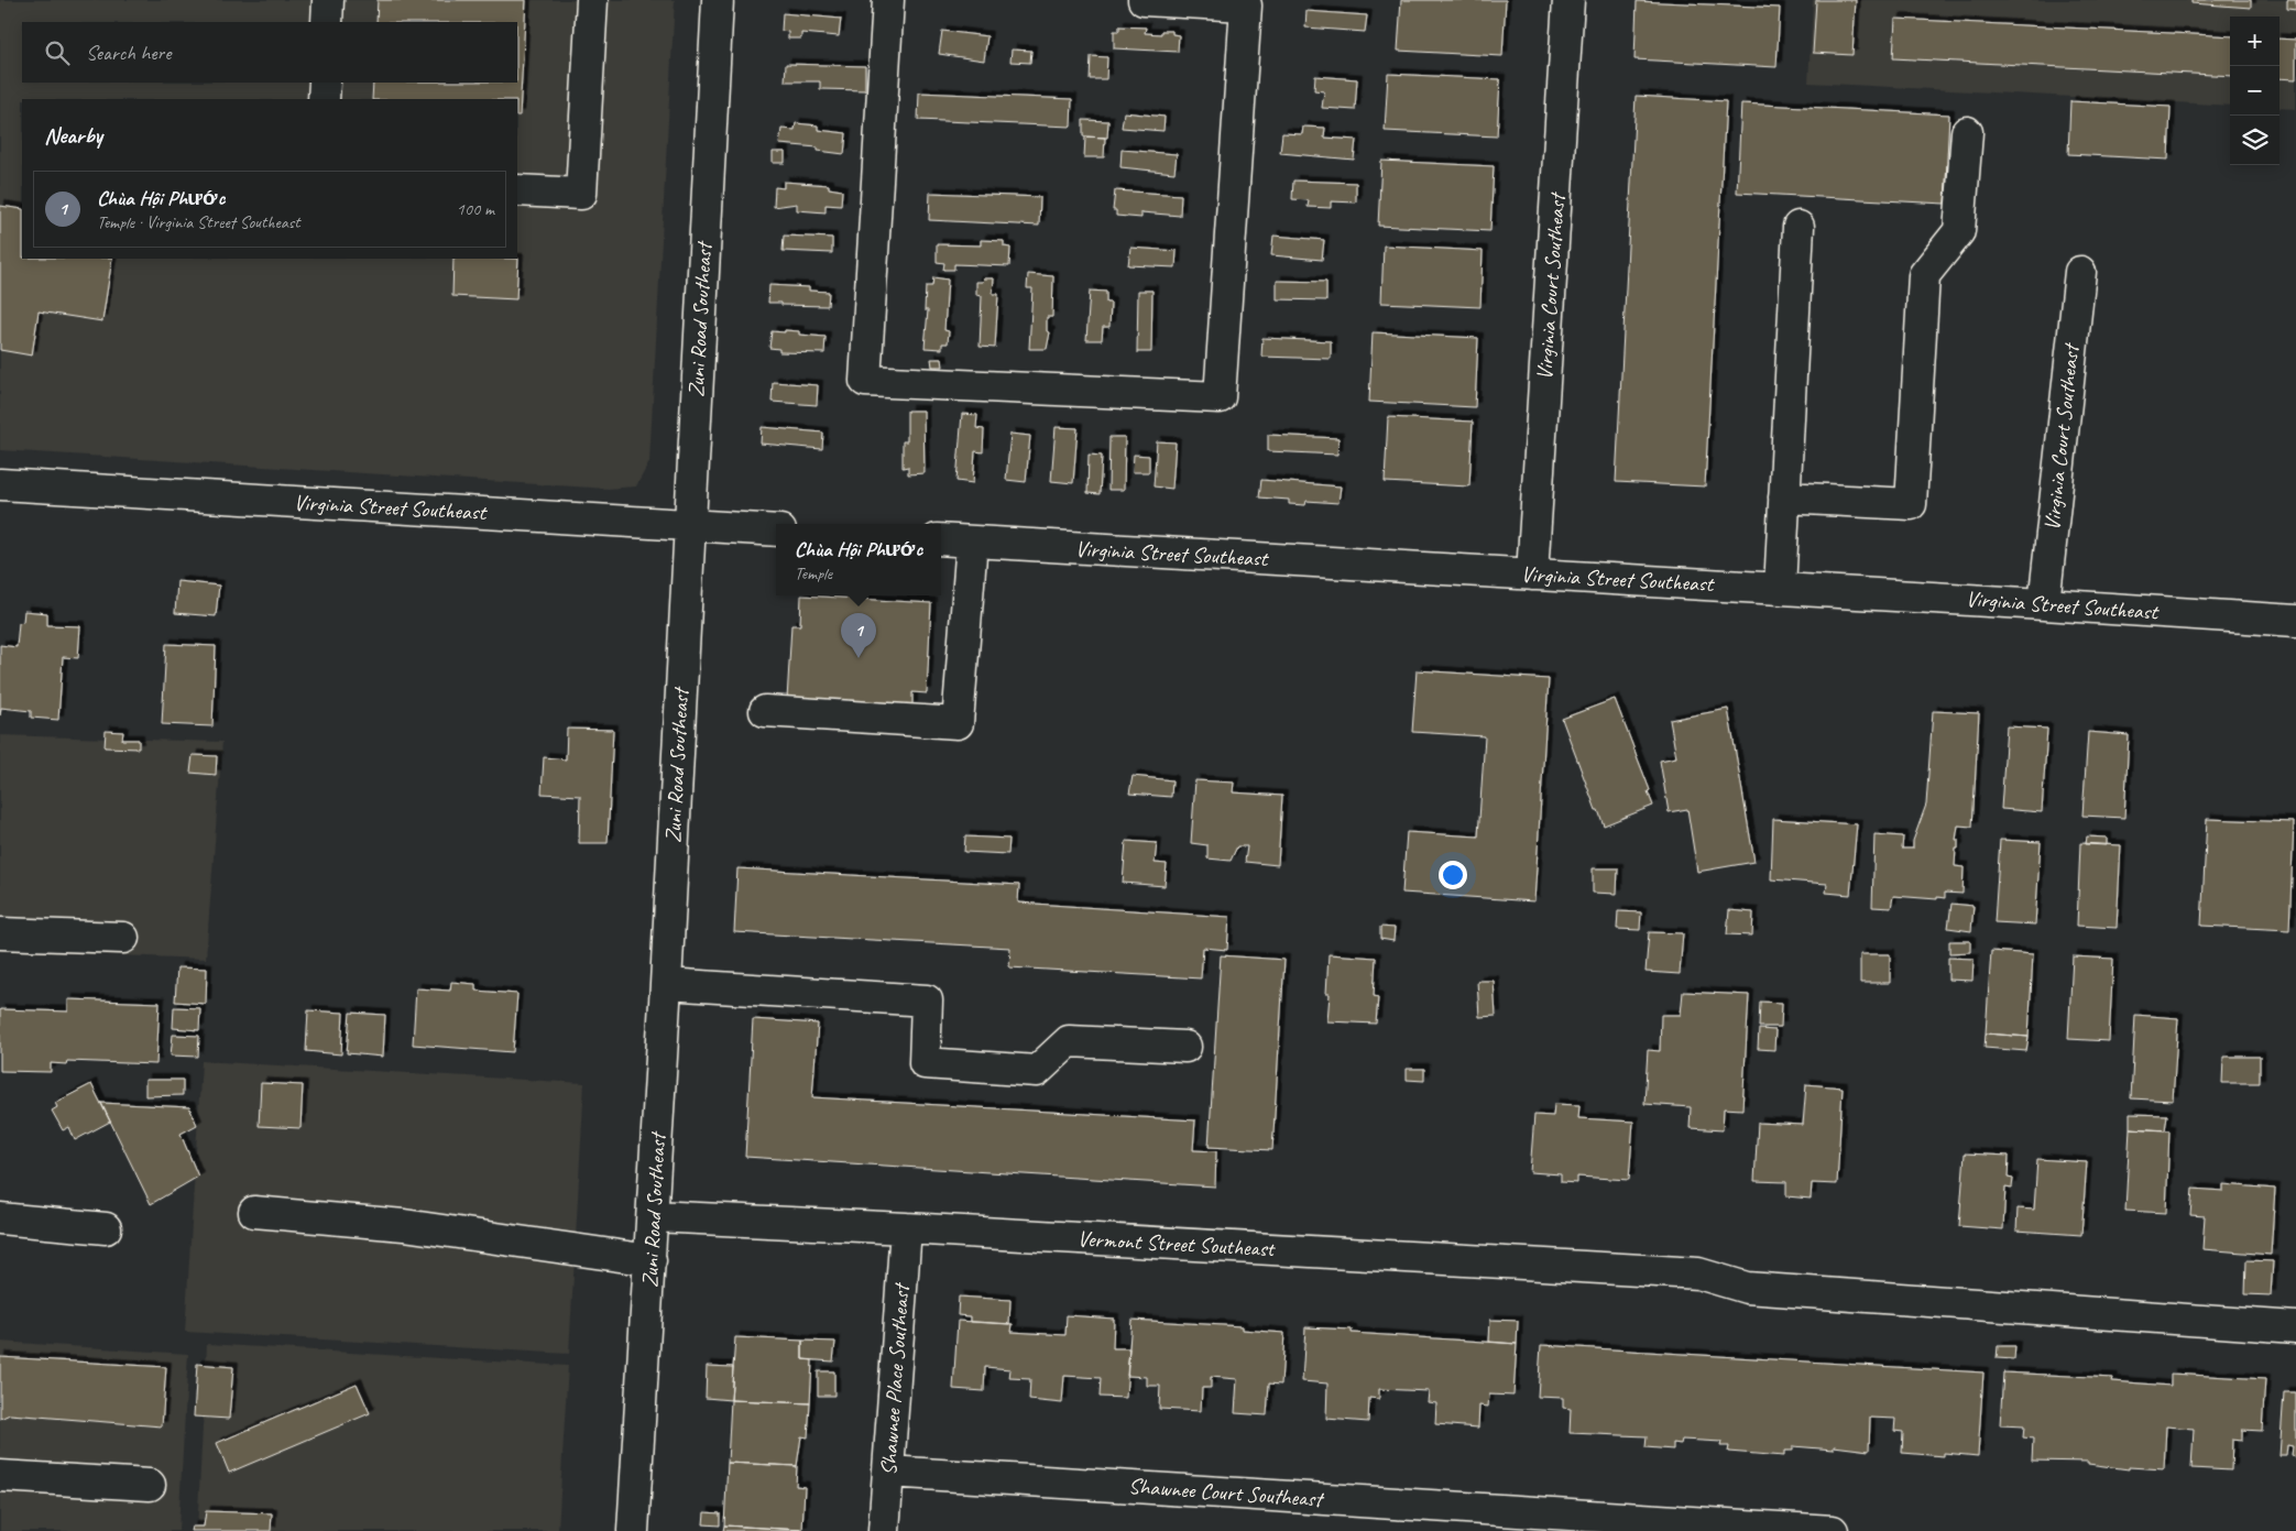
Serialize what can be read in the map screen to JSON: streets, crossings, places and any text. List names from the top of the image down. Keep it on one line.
{"streets":{"street":["Virginia Court Southeast","Zuni Road Southeast","Virginia Street Southeast","Vermont Street Southeast","Shawnee Place Southeast","Shawnee Court Southeast"]},"crossings":[["Virginia Court Southeast","Virginia Street Southeast"],["Zuni Road Southeast","Virginia Street Southeast"],["Zuni Road Southeast","Vermont Street Southeast"],["Vermont Street Southeast","Shawnee Place Southeast"],["Shawnee Place Southeast","Shawnee Court Southeast"]],"page":{"map_buttons":["+","−"],"search":"Search here","heading":"Nearby","list":[{"mark":"1","name":"Chùa Hội Phước","note":"Temple · Virginia Street Southeast","value":"100 m"}],"popup":["Chùa Hội Phước","Temple"],"pins":"1"}}
